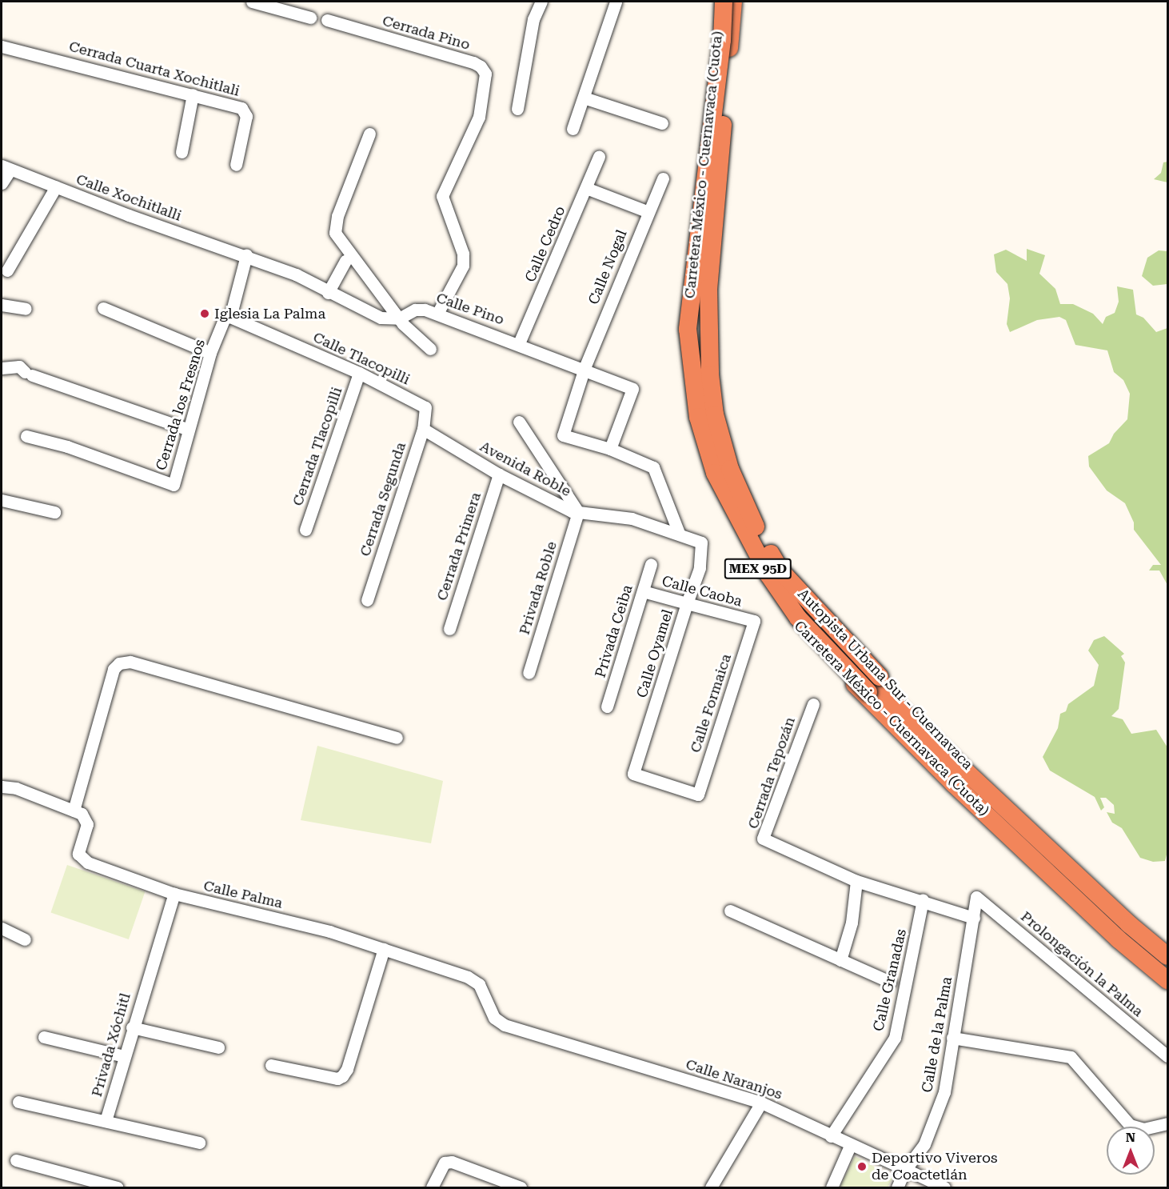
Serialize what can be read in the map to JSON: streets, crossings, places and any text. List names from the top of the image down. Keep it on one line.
{"streets":{"highway":["Carretera México - Cuernavaca (Cuota)","MEX 95D","Autopista Urbana Sur - Cuernavaca"],"street":["Cerrada Pino","Cerrada Cuarta Xochitlali","Calle Xochitlalli","Calle Cedro","Calle Nogal","Calle Pino","Calle Tlacopilli","Cerrada los Fresnos","Cerrada Tlacopilli","Avenida Roble","Cerrada Segunda","Cerrada Primera","Privada Roble","Calle Caoba","Privada Ceiba","Calle Oyamel","Calle Formaica","Cerrada Tepozán","Calle Palma","Prolongación la Palma","Calle Granadas","Calle de la Palma","Privada Xóchitl","Calle Naranjos"]},"crossings":[["Cerrada Pino","Calle Pino"],["Carretera México - Cuernavaca (Cuota)","Autopista Urbana Sur - Cuernavaca"],["Calle Xochitlalli","Calle Pino"],["Calle Xochitlalli","Cerrada los Fresnos"],["Calle Cedro","Calle Pino"],["Calle Nogal","Calle Pino"],["Calle Pino","Cerrada los Fresnos"],["Calle Tlacopilli","Cerrada los Fresnos"],["Calle Tlacopilli","Cerrada Tlacopilli"],["Calle Tlacopilli","Cerrada Segunda"],["Avenida Roble","Cerrada Segunda"],["Avenida Roble","Cerrada Primera"],["Avenida Roble","Privada Roble"],["Avenida Roble","Calle Oyamel"],["Calle Caoba","Privada Ceiba"],["Calle Caoba","Calle Oyamel"],["Calle Caoba","Calle Formaica"],["Calle Oyamel","Calle Formaica"],["Cerrada Tepozán","Calle Granadas"],["Cerrada Tepozán","Calle de la Palma"],["Calle Palma","Privada Xóchitl"],["Calle Palma","Calle Naranjos"],["Prolongación la Palma","Calle de la Palma"],["Calle Granadas","Calle Naranjos"],["Calle de la Palma","Calle Naranjos"]],"places":["Iglesia La Palma","Deportivo Viveros de Coactetlán"],"north":"top"}
